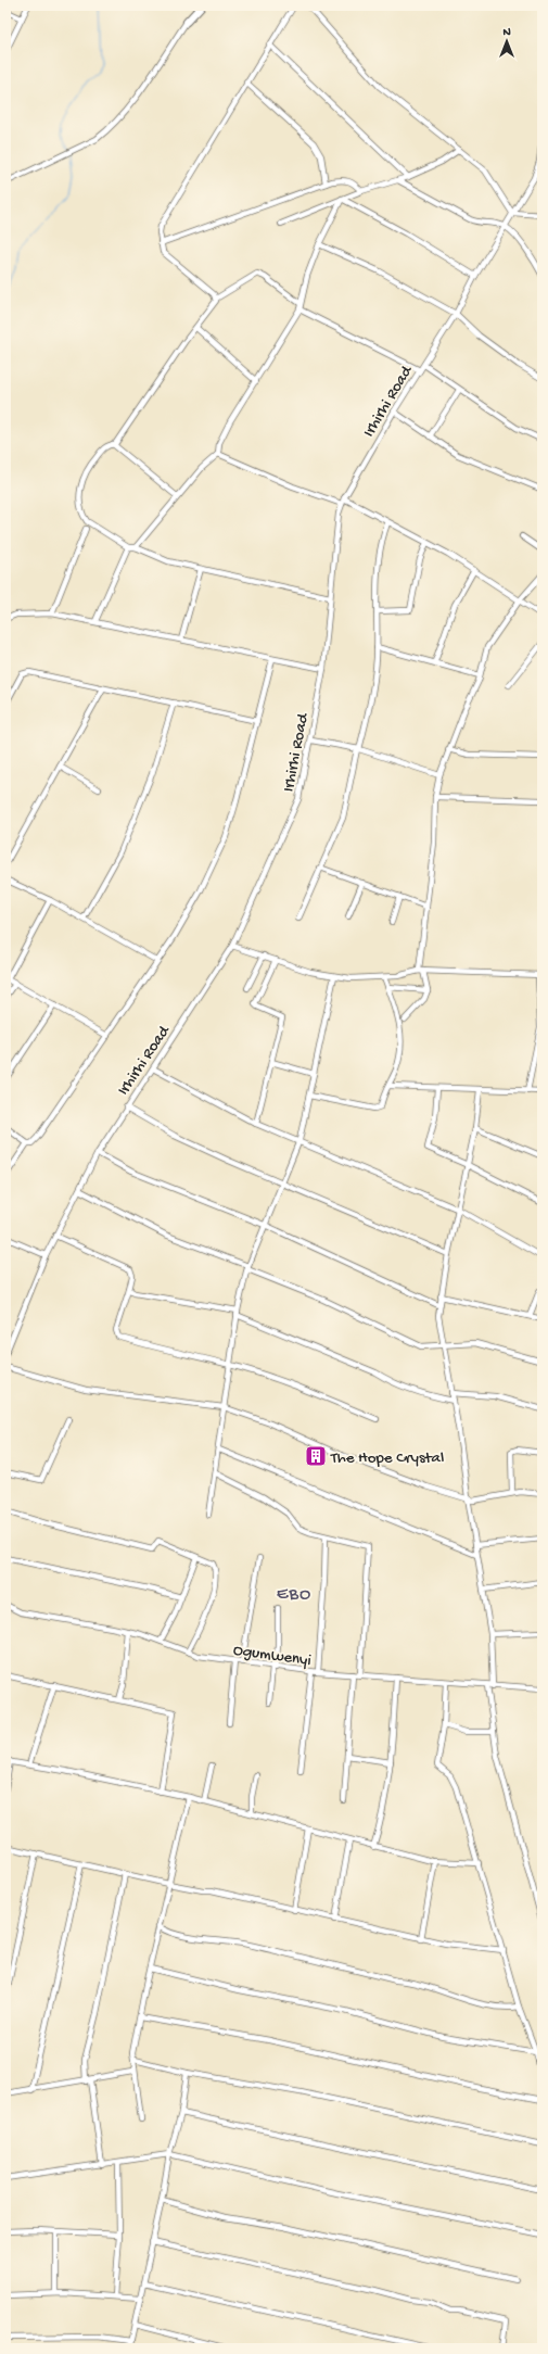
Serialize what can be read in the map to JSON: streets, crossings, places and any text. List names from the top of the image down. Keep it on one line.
{"streets":{"street":["Irhirhi Road","Ogumwenyi"]},"districts":["EBO"],"places":{"building":["The Hope Crystal"]},"north":"top"}
